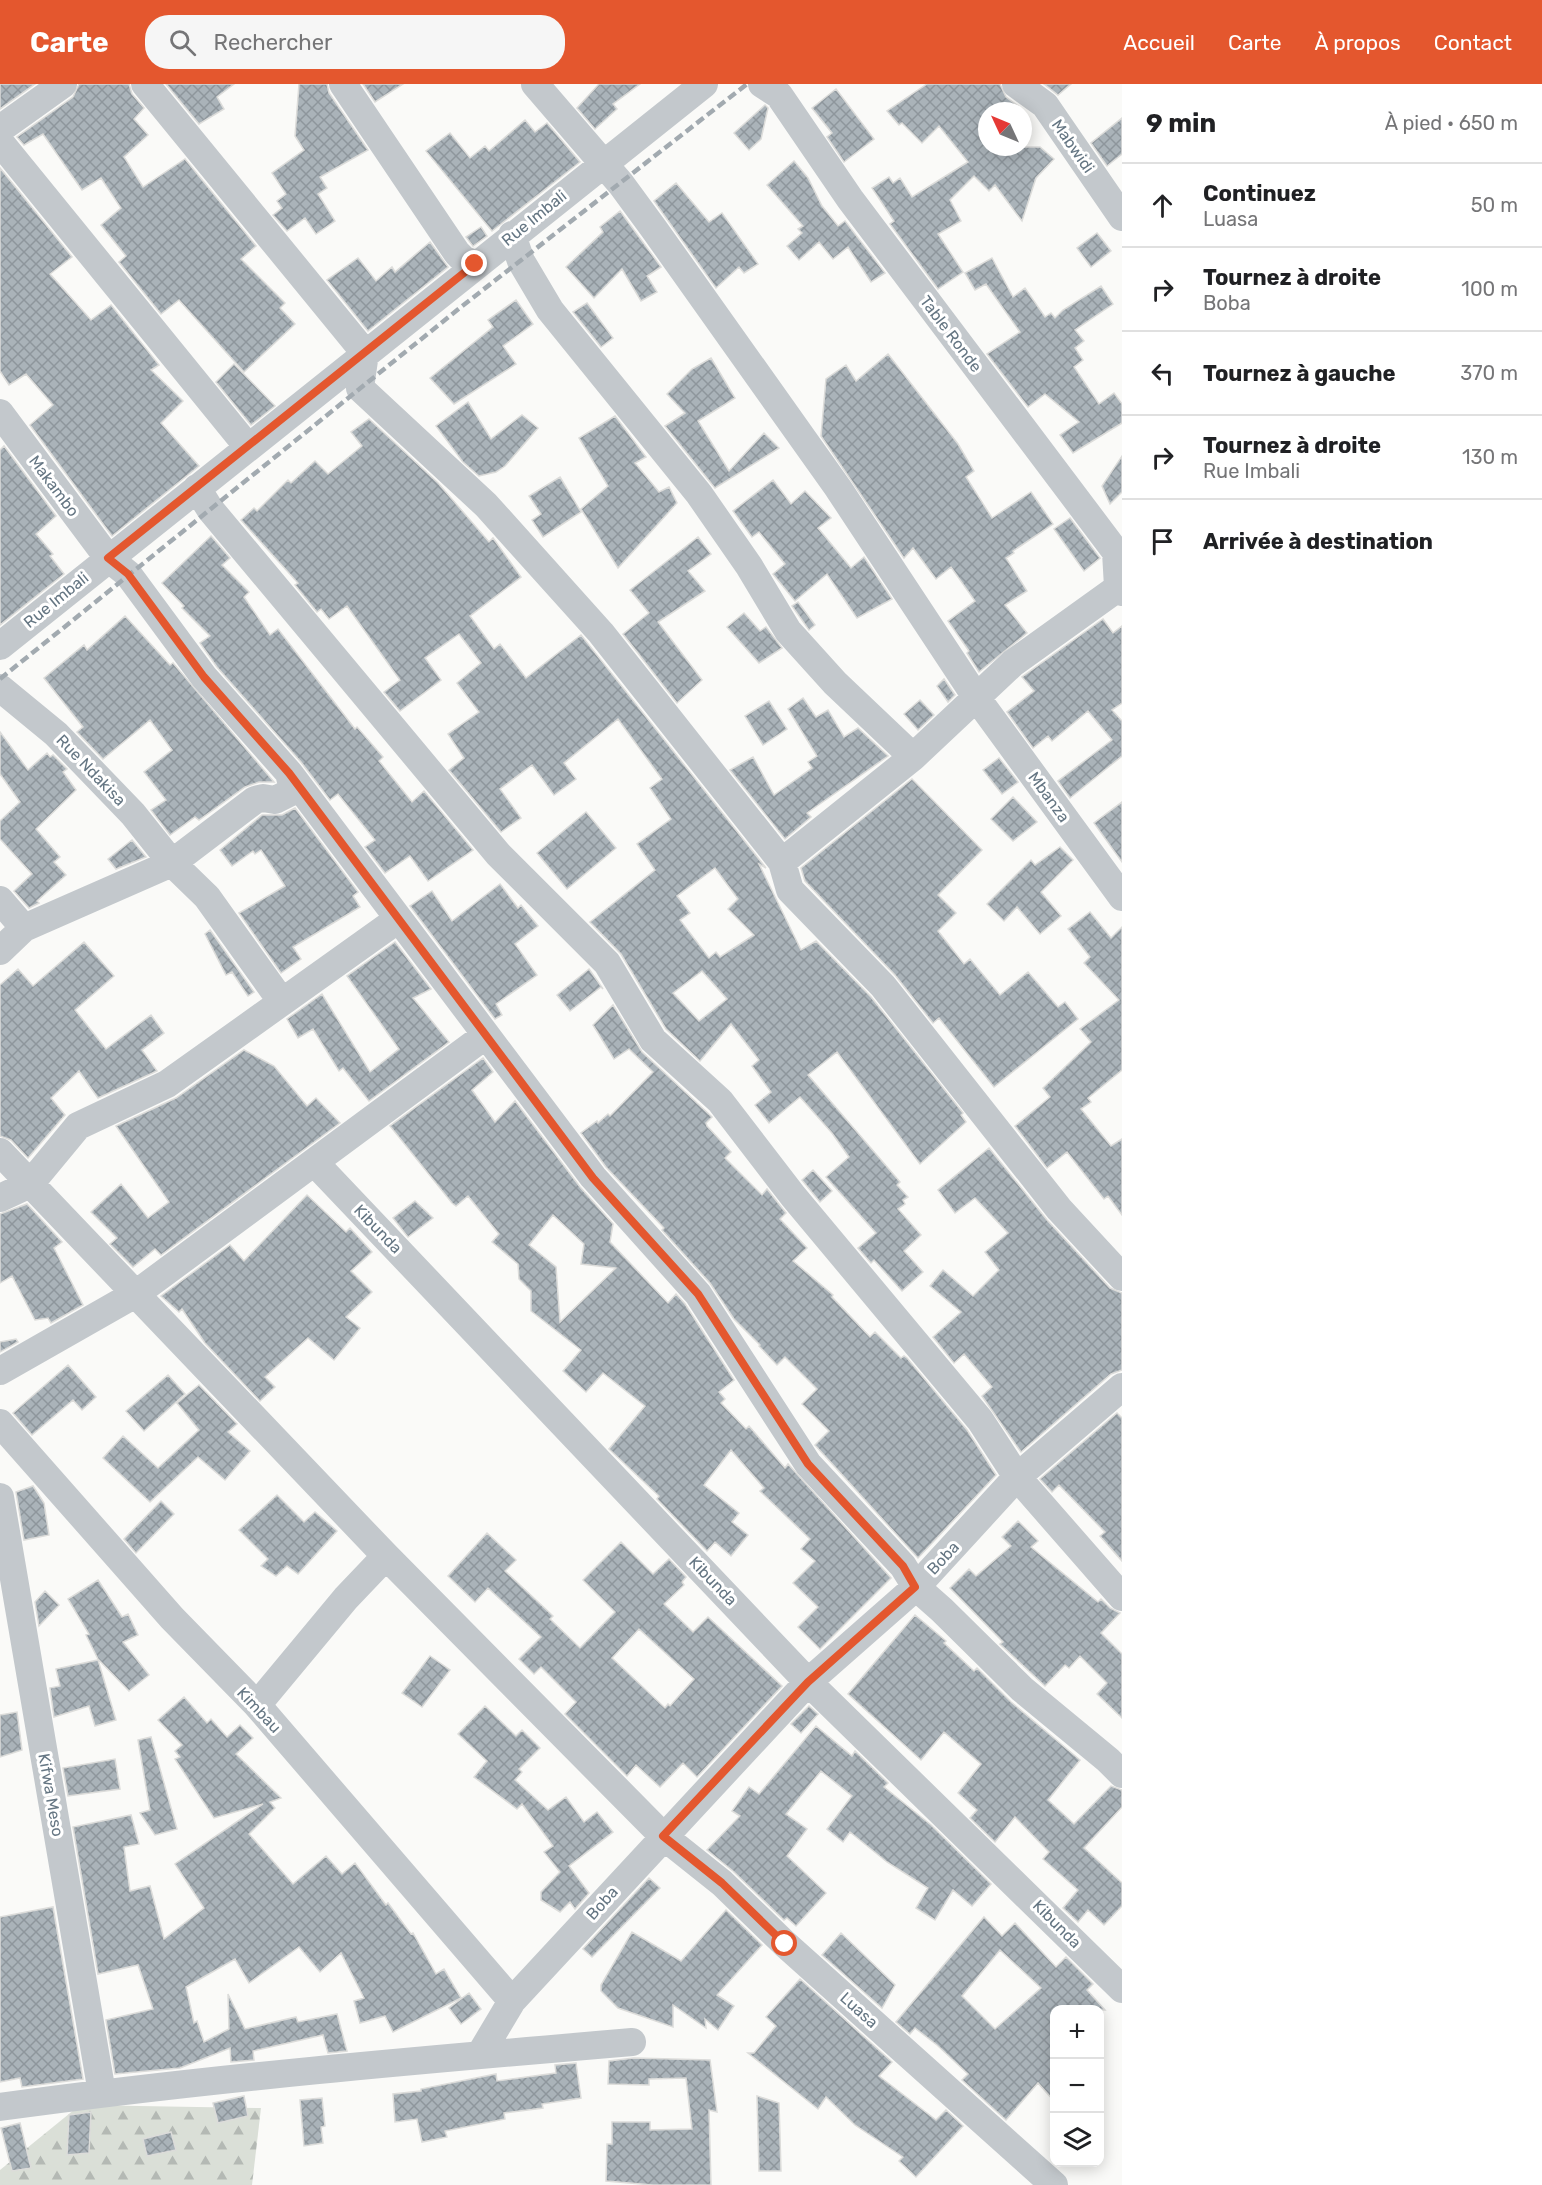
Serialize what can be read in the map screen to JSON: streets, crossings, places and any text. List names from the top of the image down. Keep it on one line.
{"streets":{"street":["Mabwidi","Rue Imbali","Table Ronde","Makambo","Rue Ndakisa","Mbanza","Kibunda","Boba","Kimbau","Kifwa Meso","Luasa"]},"crossings":[["Rue Imbali","Makambo"],["Rue Imbali","Mbanza"],["Makambo","Boba"],["Kibunda","Boba"],["Boba","Kimbau"],["Boba","Luasa"]],"north":"top left","page":{"header":"Carte","search":"Rechercher","nav":["Accueil","Carte","À propos","Contact"],"heading":["9 min","À pied · 650 m"],"list":[["Continuez","Luasa","50 m"],["Tournez à droite","Boba","100 m"],["Tournez à gauche","370 m"],["Tournez à droite","Rue Imbali","130 m"],"Arrivée à destination"],"map_buttons":["+","−"]}}
